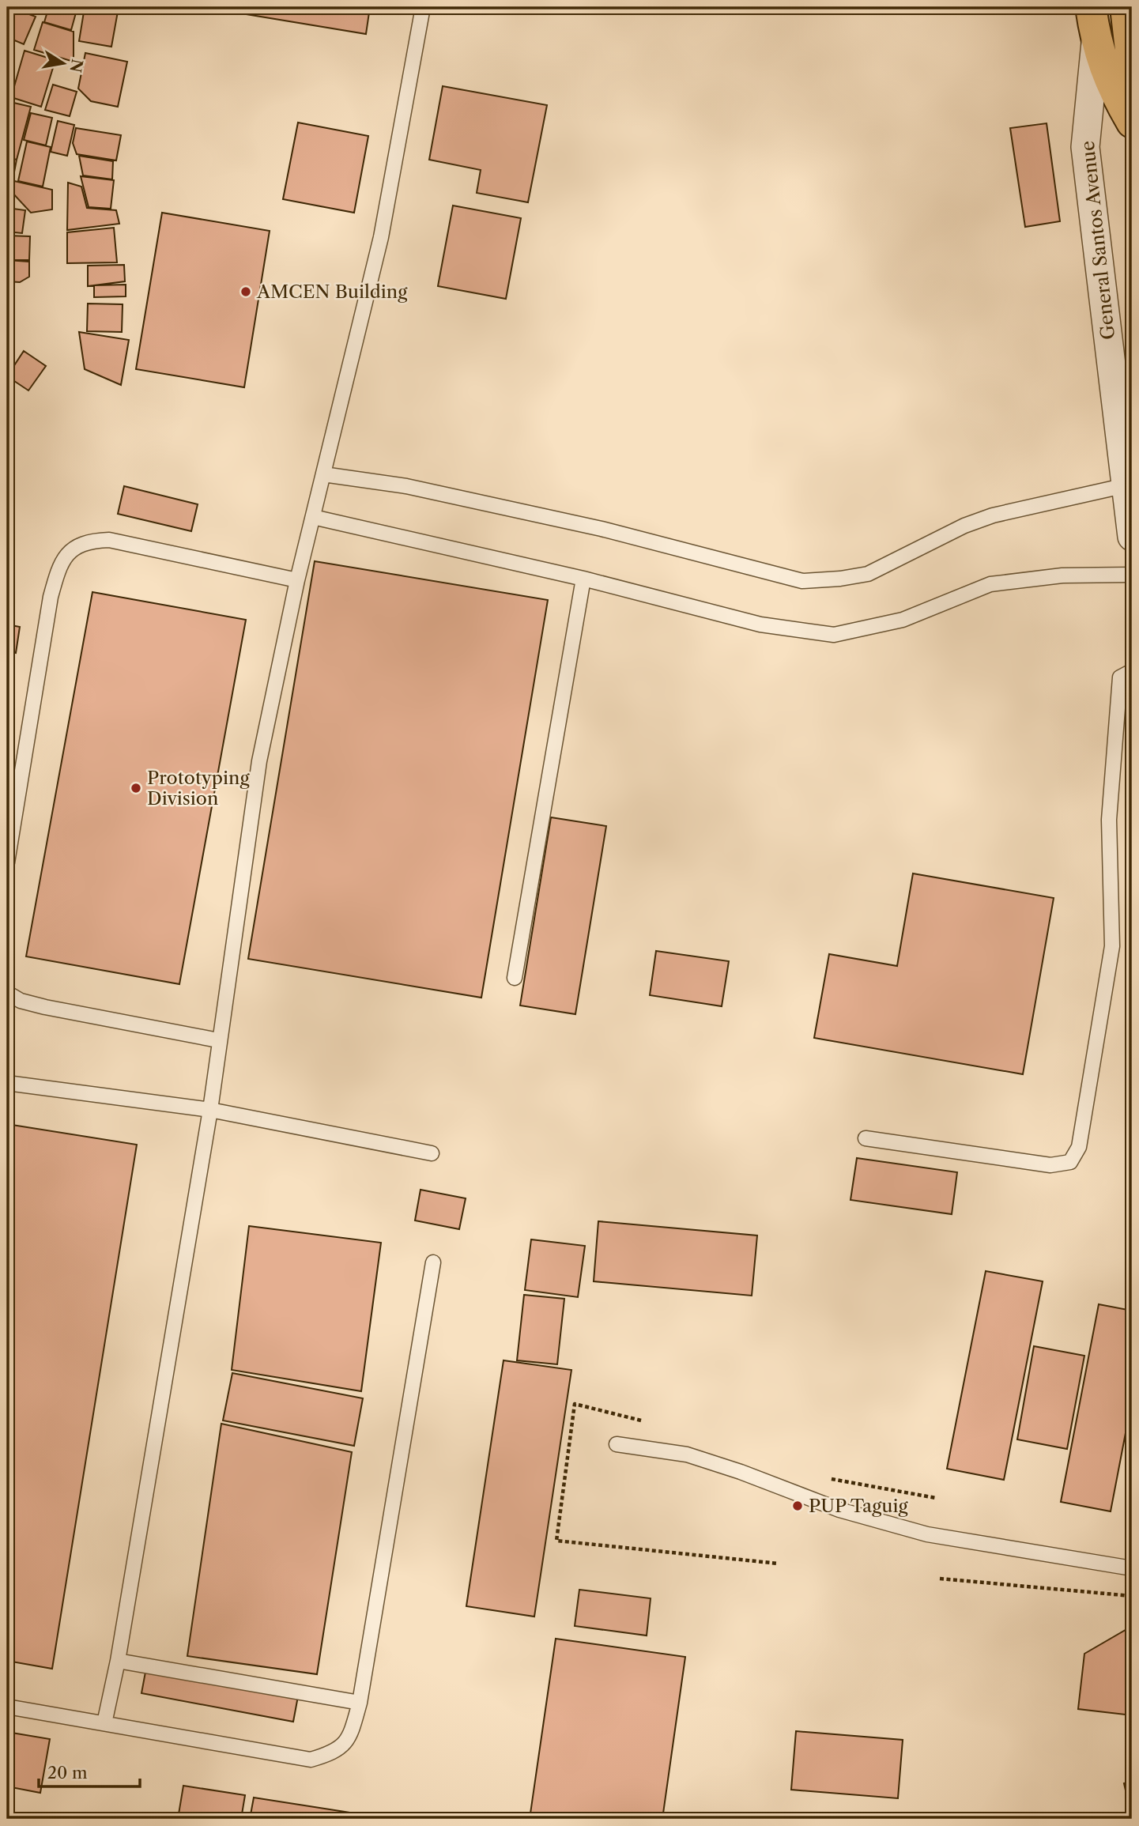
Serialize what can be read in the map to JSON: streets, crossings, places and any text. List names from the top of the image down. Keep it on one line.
{"streets":{"street":["General Santos Avenue"]},"places":["AMCEN Building","Prototyping Division","PUP Taguig"],"scale_bar":"20 m","north":"right"}
